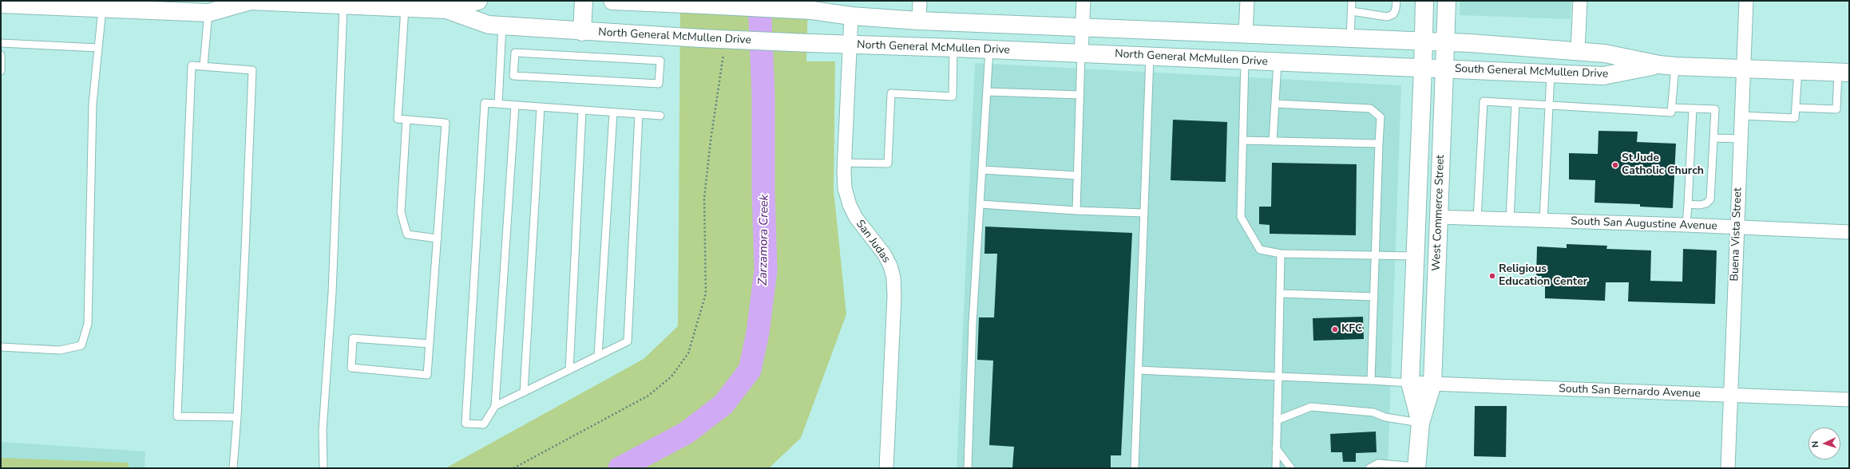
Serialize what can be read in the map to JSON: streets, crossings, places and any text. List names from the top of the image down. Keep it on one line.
{"streets":{"main road":["North General McMullen Drive","South General McMullen Drive","West Commerce Street"],"street":["South San Augustine Avenue","Buena Vista Street","San Judas","South San Bernardo Avenue"]},"crossings":[["North General McMullen Drive","South General McMullen Drive"],["North General McMullen Drive","West Commerce Street"],["North General McMullen Drive","San Judas"],["South General McMullen Drive","West Commerce Street"],["South General McMullen Drive","Buena Vista Street"],["West Commerce Street","South San Augustine Avenue"],["West Commerce Street","South San Bernardo Avenue"],["South San Augustine Avenue","Buena Vista Street"],["Buena Vista Street","South San Bernardo Avenue"]],"water":["Zarzamora Creek"],"places":["St Jude Catholic Church","Religious Education Center","KFC"],"north":"left"}
